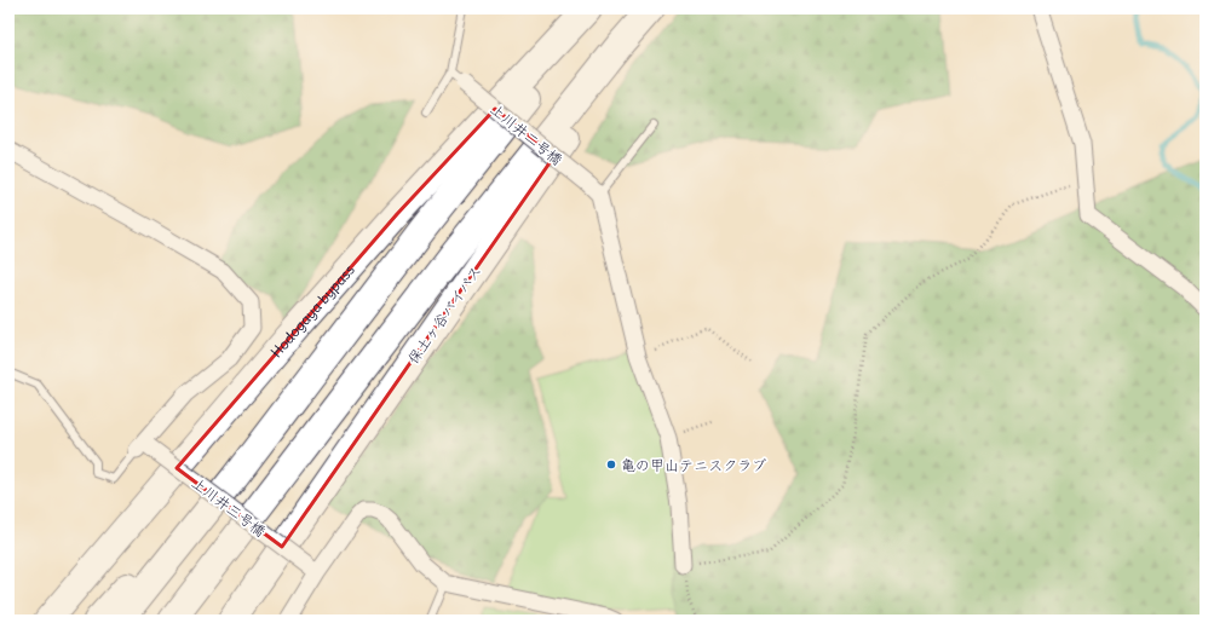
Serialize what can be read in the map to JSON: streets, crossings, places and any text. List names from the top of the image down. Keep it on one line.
{"streets":{"highway":["Hodogaya bypass","保土ヶ谷バイパス"],"street":["上川井二号橋","上川井三号橋"]},"places":["亀の甲山テニスクラブ"]}
